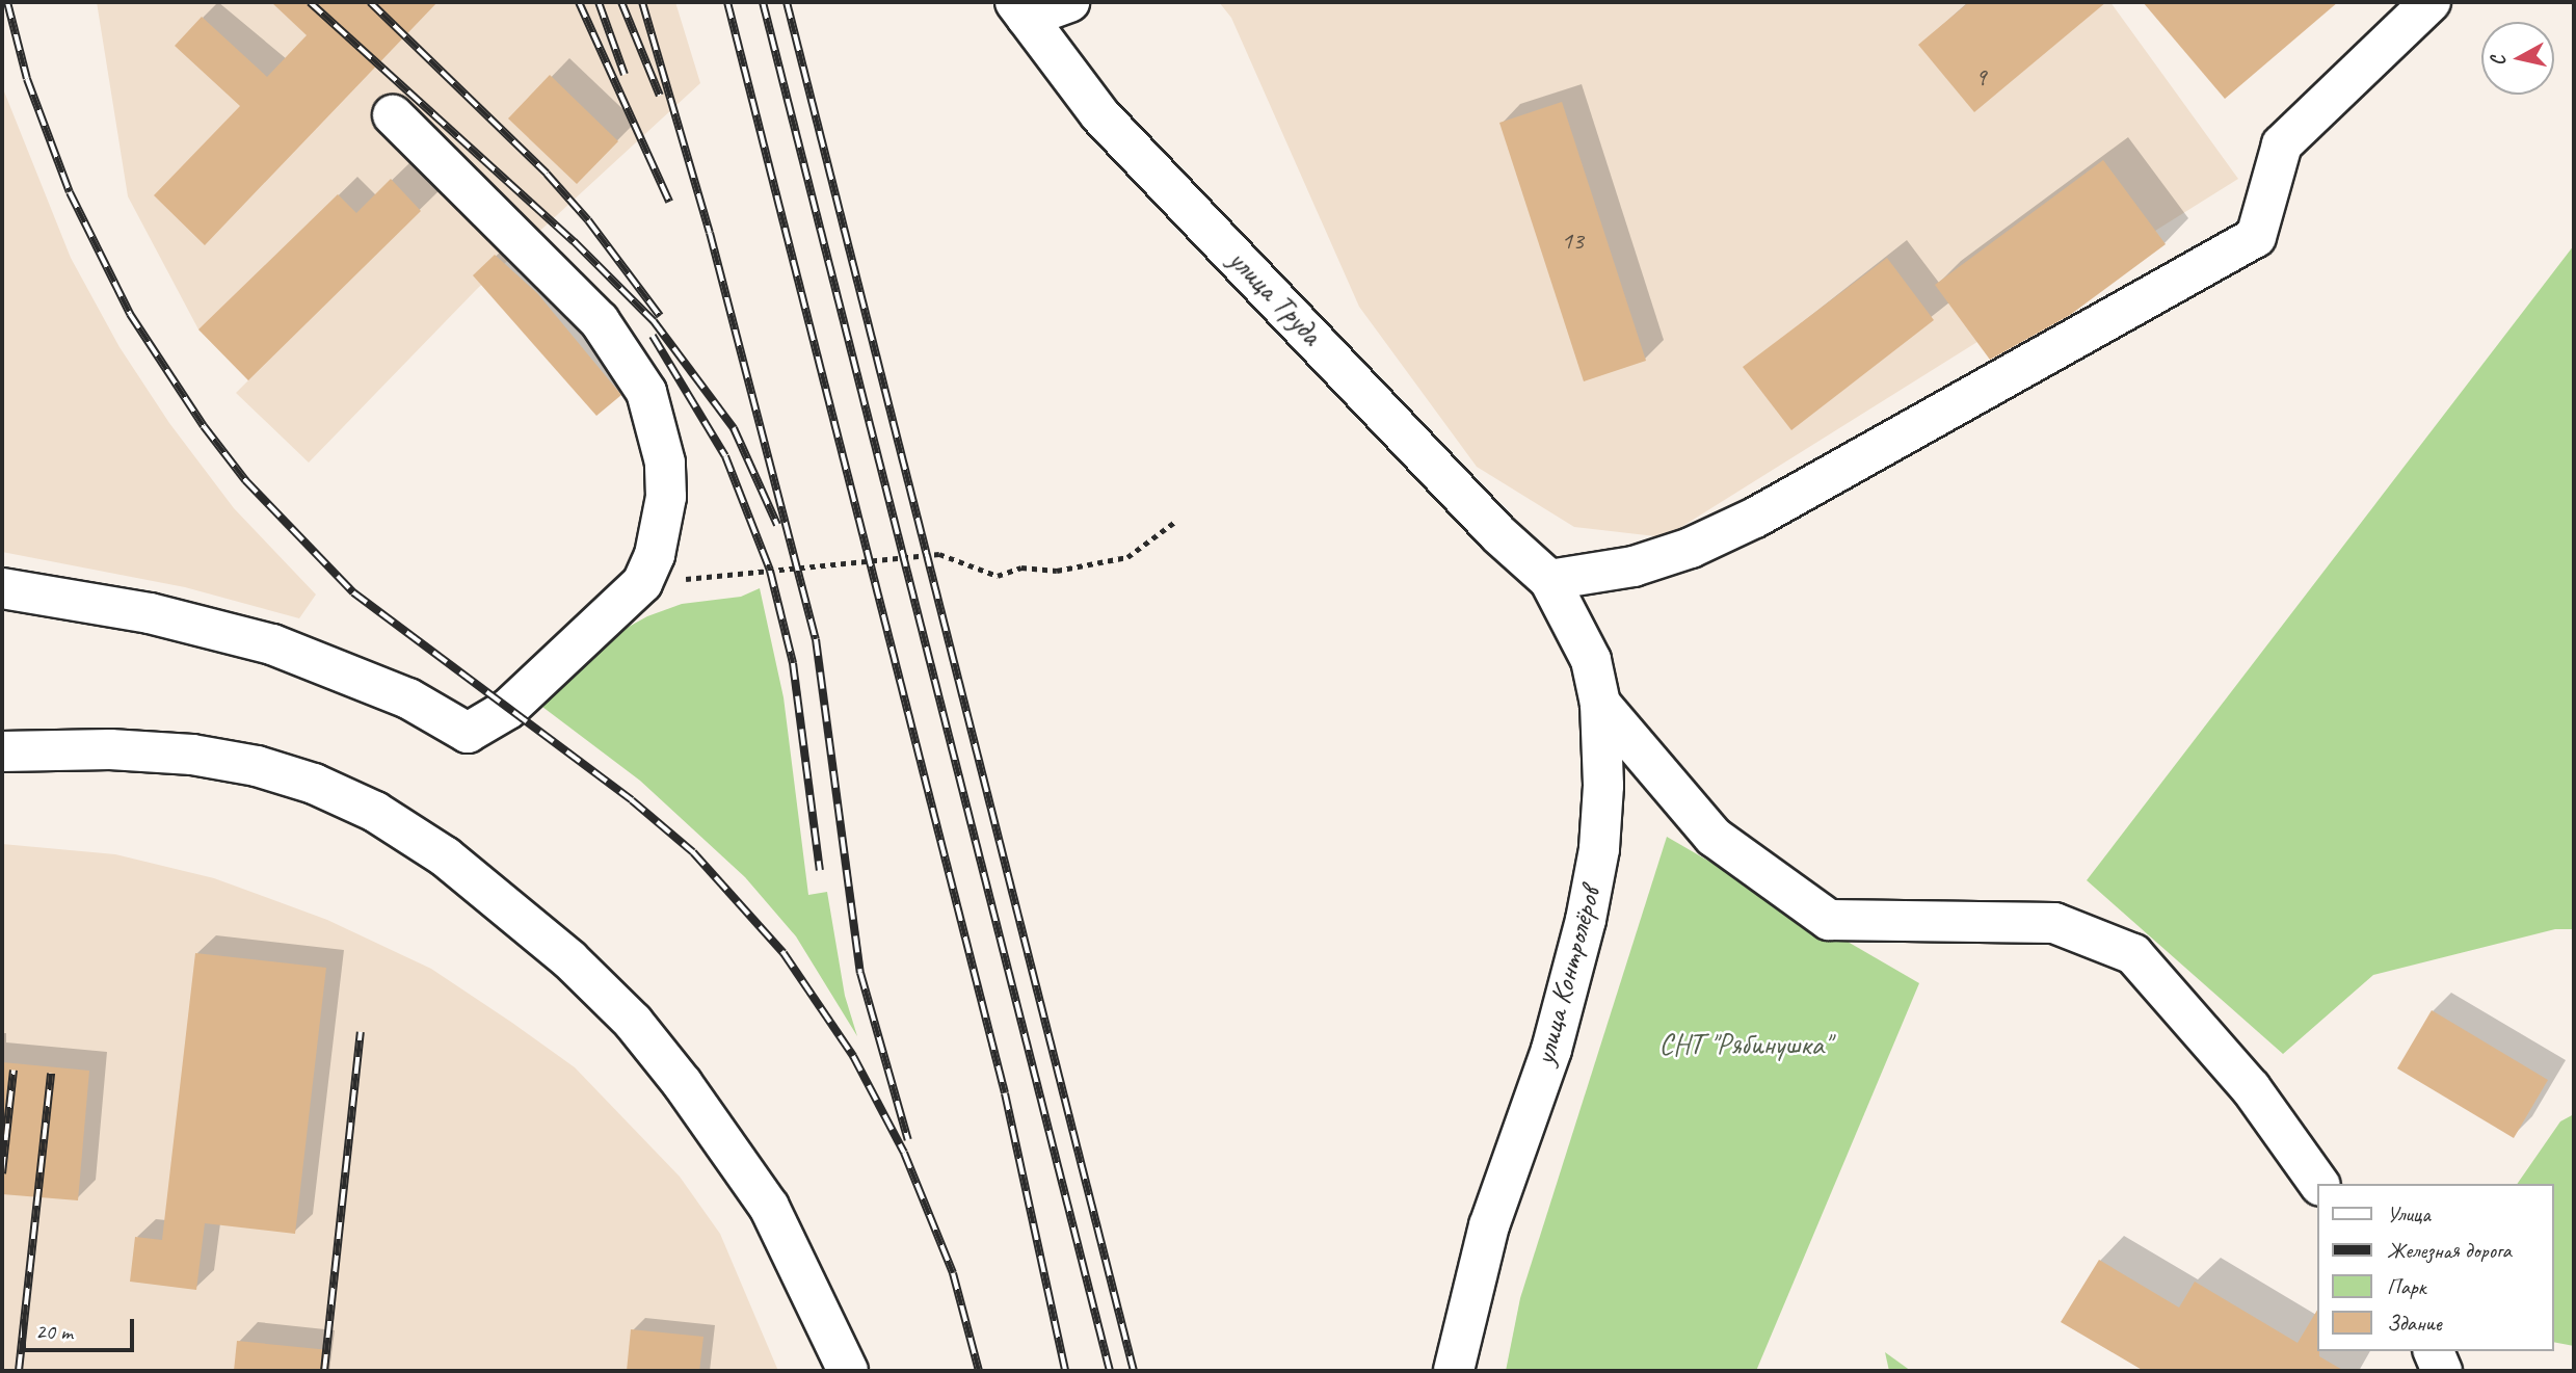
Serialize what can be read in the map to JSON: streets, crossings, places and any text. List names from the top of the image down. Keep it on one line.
{"streets":{"street":["улица Труда","улица Контролёров"]},"crossings":[["улица Труда","улица Контролёров"]],"parks":["СНТ \"Рябинушка\""],"house_numbers":["9","13"],"legend":["Улица","Железная дорога","Парк","Здание"],"scale_bar":"20 m","north":"left"}
